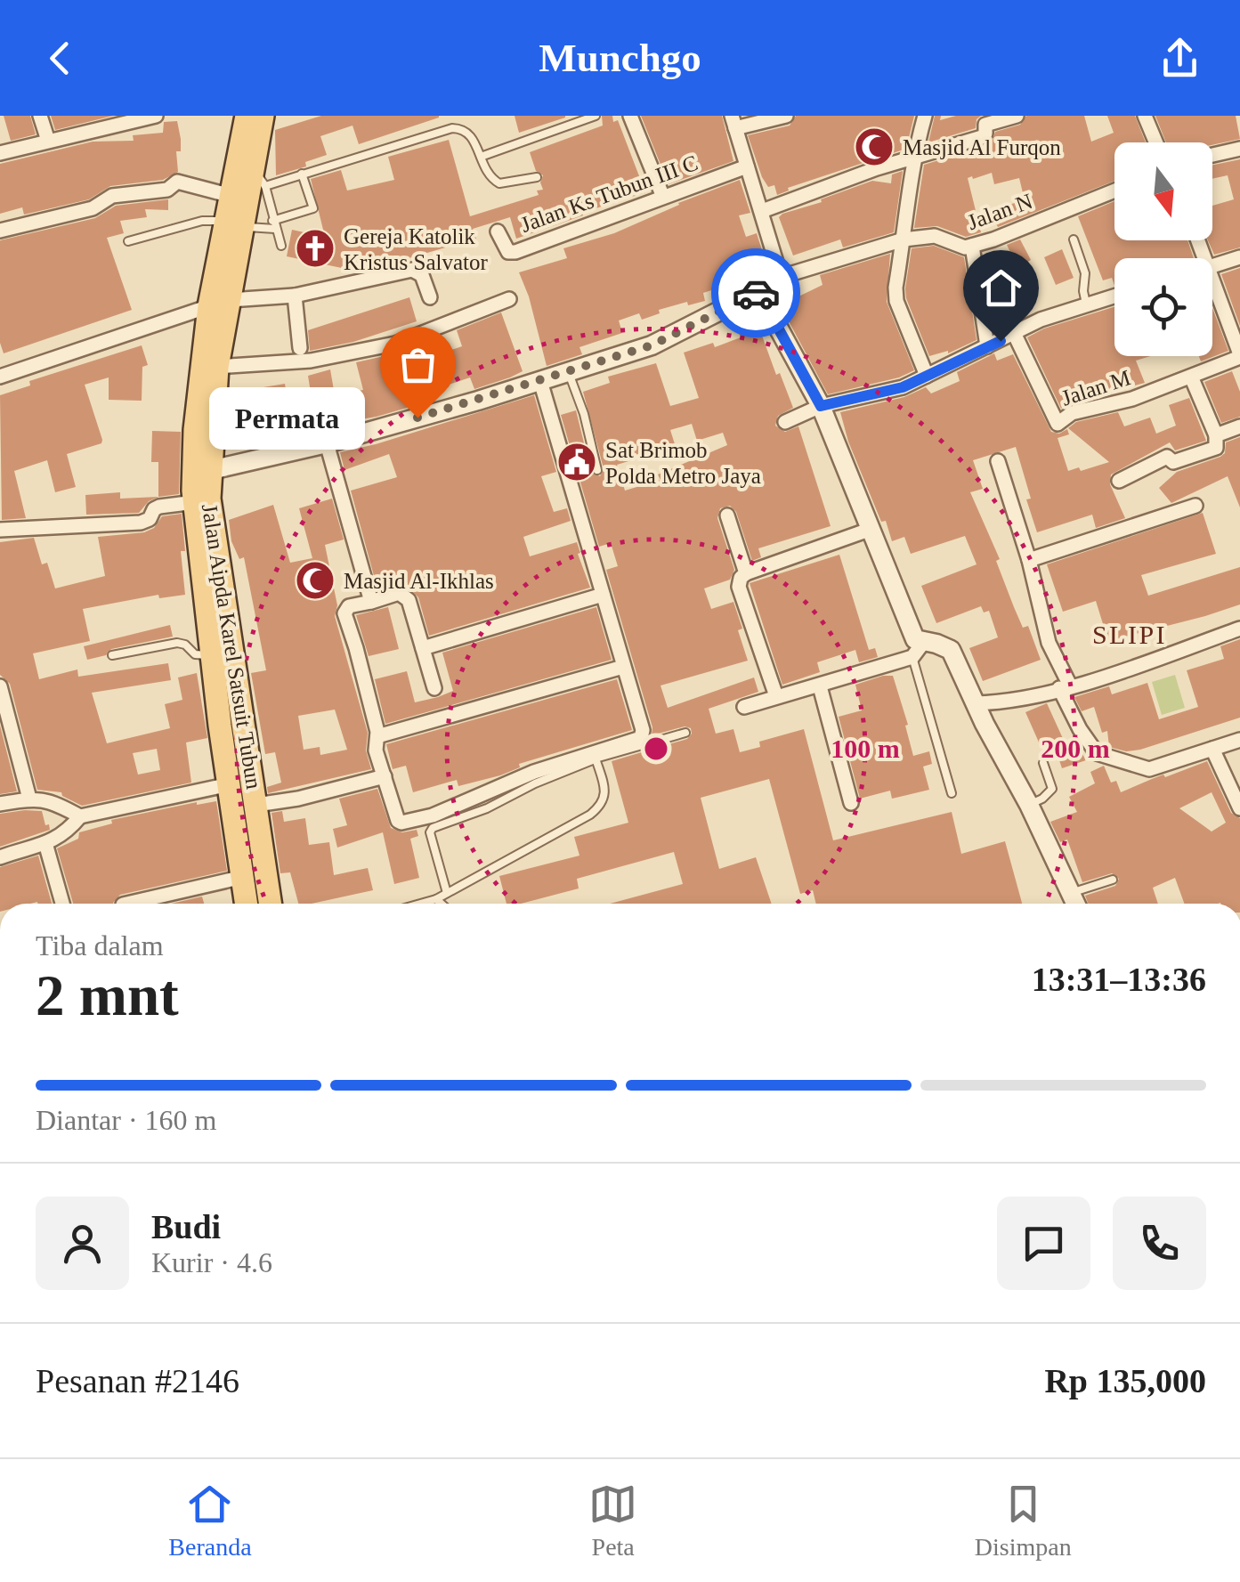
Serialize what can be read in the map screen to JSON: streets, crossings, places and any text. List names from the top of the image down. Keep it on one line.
{"streets":{"main road":["Jalan Aipda Karel Satsuit Tubun"],"street":["Jalan Ks Tubun III C","Jalan N","Jalan M"]},"districts":["SLIPI"],"places":{"mosque":["Masjid Al Furqon","Masjid Al-Ikhlas"],"church":["Gereja Katolik Kristus Salvator"],"other":["Permata"],"public building":["Sat Brimob Polda Metro Jaya"]},"north":"bottom","page":{"header":"Munchgo","bubble":"Permata","heading":["2 mnt","Tiba dalam","13:31–13:36"],"panel":["Budi","Kurir · 4.6","Pesanan #2146","Rp 135,000"],"bar":"Diantar · 160 m","tabs":["Beranda","Peta","Disimpan"]},"rings":["100 m","200 m"]}
